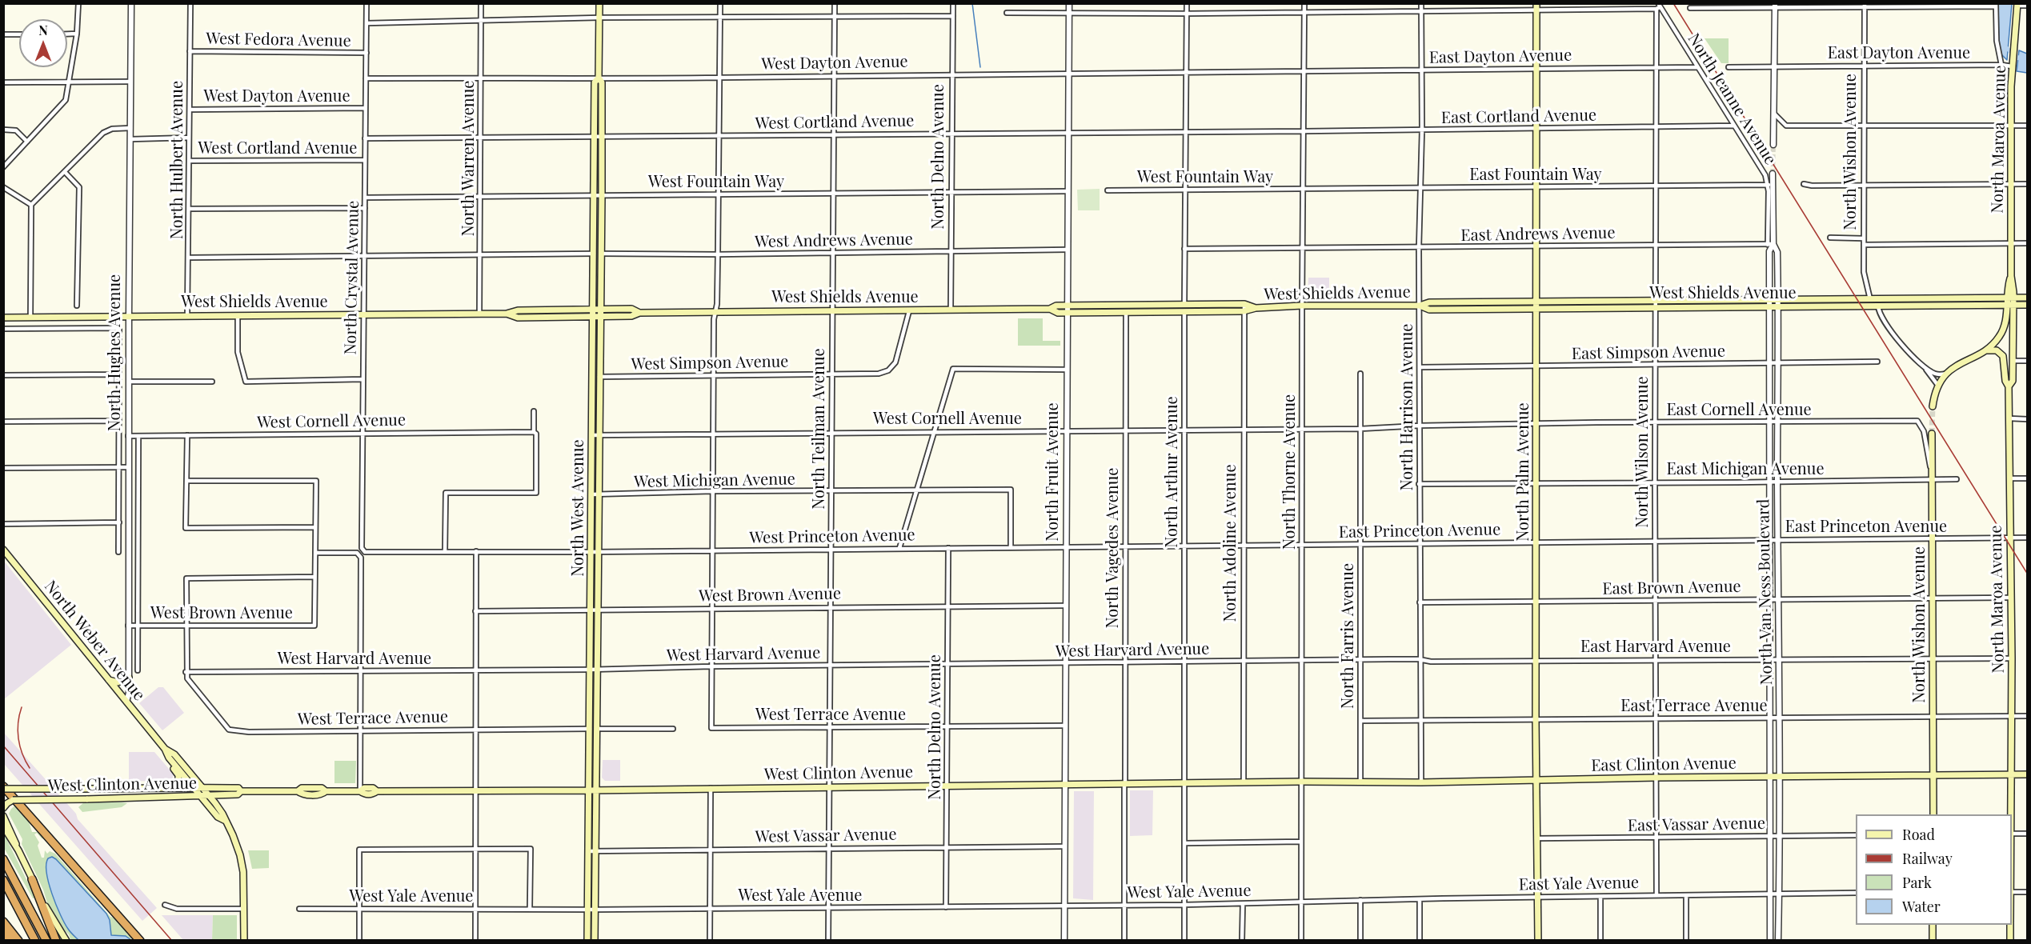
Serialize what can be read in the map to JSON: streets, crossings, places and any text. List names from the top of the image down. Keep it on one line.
{"streets":{"main road":["North Maroa Avenue","North Wishon Avenue","West Shields Avenue","North Palm Avenue","North West Avenue","North Weber Avenue","East Clinton Avenue","West Clinton Avenue"],"street":["West Fedora Avenue","East Dayton Avenue","West Dayton Avenue","North Jeanne Avenue","East Cortland Avenue","West Cortland Avenue","North Delno Avenue","North Warren Avenue","North Hulbert Avenue","East Fountain Way","West Fountain Way","East Andrews Avenue","West Andrews Avenue","North Crystal Avenue","North Hughes Avenue","East Simpson Avenue","West Simpson Avenue","North Harrison Avenue","East Cornell Avenue","West Cornell Avenue","North Teilman Avenue","North Wilson Avenue","East Michigan Avenue","North Fruit Avenue","North Arthur Avenue","North Thorne Avenue","West Michigan Avenue","East Princeton Avenue","West Princeton Avenue","North Adoline Avenue","North Vagedes Avenue","East Brown Avenue","North Van Ness Boulevard","West Brown Avenue","North Farris Avenue","East Harvard Avenue","West Harvard Avenue","East Terrace Avenue","West Terrace Avenue","East Vassar Avenue","West Vassar Avenue","East Yale Avenue","West Yale Avenue"]},"crossings":[["West Fedora Avenue","North Delno Avenue"],["West Fedora Avenue","North Warren Avenue"],["West Fedora Avenue","North Hulbert Avenue"],["West Fedora Avenue","North Crystal Avenue"],["West Fedora Avenue","North Teilman Avenue"],["West Fedora Avenue","North West Avenue"],["East Dayton Avenue","West Dayton Avenue"],["East Dayton Avenue","North Jeanne Avenue"],["East Dayton Avenue","North Maroa Avenue"],["East Dayton Avenue","North Wishon Avenue"],["East Dayton Avenue","North Harrison Avenue"],["East Dayton Avenue","North Wilson Avenue"],["East Dayton Avenue","North Thorne Avenue"],["East Dayton Avenue","North Palm Avenue"],["West Dayton Avenue","North Delno Avenue"],["West Dayton Avenue","North Warren Avenue"],["West Dayton Avenue","North Hulbert Avenue"],["West Dayton Avenue","North Crystal Avenue"],["West Dayton Avenue","North Teilman Avenue"],["West Dayton Avenue","North Fruit Avenue"],["West Dayton Avenue","North Arthur Avenue"],["West Dayton Avenue","North Thorne Avenue"],["West Dayton Avenue","North West Avenue"],["North Jeanne Avenue","East Cortland Avenue"],["North Jeanne Avenue","East Fountain Way"],["North Jeanne Avenue","East Andrews Avenue"],["North Jeanne Avenue","North Wilson Avenue"],["North Jeanne Avenue","North Van Ness Boulevard"],["East Cortland Avenue","West Cortland Avenue"],["East Cortland Avenue","North Harrison Avenue"],["East Cortland Avenue","North Wilson Avenue"],["East Cortland Avenue","North Thorne Avenue"],["East Cortland Avenue","North Palm Avenue"],["West Cortland Avenue","North Delno Avenue"],["West Cortland Avenue","North Warren Avenue"],["West Cortland Avenue","North Hulbert Avenue"],["West Cortland Avenue","North Crystal Avenue"],["West Cortland Avenue","North Hughes Avenue"],["West Cortland Avenue","North Teilman Avenue"],["West Cortland Avenue","North Fruit Avenue"],["West Cortland Avenue","North Arthur Avenue"],["West Cortland Avenue","North Thorne Avenue"],["West Cortland Avenue","North West Avenue"],["North Maroa Avenue","West Shields Avenue"],["North Maroa Avenue","East Princeton Avenue"],["North Maroa Avenue","East Brown Avenue"],["North Maroa Avenue","East Harvard Avenue"],["North Maroa Avenue","East Terrace Avenue"],["North Maroa Avenue","East Clinton Avenue"],["North Wishon Avenue","West Shields Avenue"],["North Wishon Avenue","East Cornell Avenue"],["North Wishon Avenue","East Michigan Avenue"],["North Wishon Avenue","East Princeton Avenue"],["North Wishon Avenue","East Brown Avenue"],["North Wishon Avenue","East Harvard Avenue"],["North Wishon Avenue","East Terrace Avenue"],["North Wishon Avenue","East Clinton Avenue"],["North Delno Avenue","West Fountain Way"],["North Delno Avenue","West Andrews Avenue"],["North Delno Avenue","West Shields Avenue"],["North Delno Avenue","West Princeton Avenue"],["North Delno Avenue","West Brown Avenue"],["North Delno Avenue","West Harvard Avenue"],["North Delno Avenue","West Terrace Avenue"],["North Delno Avenue","West Clinton Avenue"],["North Delno Avenue","West Vassar Avenue"],["North Delno Avenue","West Yale Avenue"],["North Warren Avenue","West Fountain Way"],["North Warren Avenue","West Shields Avenue"],["North Hulbert Avenue","West Shields Avenue"],["East Fountain Way","West Fountain Way"],["East Fountain Way","North Harrison Avenue"],["East Fountain Way","North Wilson Avenue"],["East Fountain Way","North Thorne Avenue"],["East Fountain Way","North Palm Avenue"],["West Fountain Way","North Crystal Avenue"],["West Fountain Way","North Teilman Avenue"],["West Fountain Way","North Fruit Avenue"],["West Fountain Way","North Arthur Avenue"],["West Fountain Way","North Thorne Avenue"],["West Fountain Way","North West Avenue"],["East Andrews Avenue","North Harrison Avenue"],["East Andrews Avenue","North Wilson Avenue"],["East Andrews Avenue","North Thorne Avenue"],["East Andrews Avenue","North Palm Avenue"],["East Andrews Avenue","North Van Ness Boulevard"],["West Andrews Avenue","North Teilman Avenue"],["West Andrews Avenue","North Fruit Avenue"],["West Andrews Avenue","North West Avenue"],["North Crystal Avenue","West Shields Avenue"],["North Crystal Avenue","West Cornell Avenue"],["North Crystal Avenue","West Princeton Avenue"],["North Crystal Avenue","West Harvard Avenue"],["North Crystal Avenue","West Terrace Avenue"],["North Crystal Avenue","West Clinton Avenue"],["West Shields Avenue","North Hughes Avenue"],["West Shields Avenue","West Simpson Avenue"],["West Shields Avenue","North Harrison Avenue"],["West Shields Avenue","North Teilman Avenue"],["West Shields Avenue","North Wilson Avenue"],["West Shields Avenue","North Fruit Avenue"],["West Shields Avenue","North Arthur Avenue"],["West Shields Avenue","North Thorne Avenue"],["West Shields Avenue","North Palm Avenue"],["West Shields Avenue","North West Avenue"],["West Shields Avenue","North Adoline Avenue"],["West Shields Avenue","North Vagedes Avenue"],["West Shields Avenue","North Van Ness Boulevard"],["North Hughes Avenue","West Cornell Avenue"],["North Hughes Avenue","West Brown Avenue"],["North Hughes Avenue","North Weber Avenue"],["East Simpson Avenue","North Harrison Avenue"],["East Simpson Avenue","North Wilson Avenue"],["East Simpson Avenue","North Palm Avenue"],["East Simpson Avenue","North Van Ness Boulevard"],["West Simpson Avenue","North Teilman Avenue"],["West Simpson Avenue","North West Avenue"],["North Harrison Avenue","East Cornell Avenue"],["North Harrison Avenue","East Michigan Avenue"],["North Harrison Avenue","East Princeton Avenue"],["North Harrison Avenue","East Brown Avenue"],["North Harrison Avenue","East Harvard Avenue"],["North Harrison Avenue","East Terrace Avenue"],["North Harrison Avenue","East Clinton Avenue"],["East Cornell Avenue","West Cornell Avenue"],["East Cornell Avenue","North Wilson Avenue"],["East Cornell Avenue","East Michigan Avenue"],["East Cornell Avenue","North Thorne Avenue"],["East Cornell Avenue","North Palm Avenue"],["East Cornell Avenue","North Van Ness Boulevard"],["East Cornell Avenue","North Farris Avenue"],["West Cornell Avenue","North Teilman Avenue"],["West Cornell Avenue","North Fruit Avenue"],["West Cornell Avenue","North Arthur Avenue"],["West Cornell Avenue","North Thorne Avenue"],["West Cornell Avenue","North West Avenue"],["West Cornell Avenue","North Adoline Avenue"],["West Cornell Avenue","North Vagedes Avenue"],["North Teilman Avenue","West Michigan Avenue"],["North Teilman Avenue","West Princeton Avenue"],["North Teilman Avenue","West Brown Avenue"],["North Teilman Avenue","West Harvard Avenue"],["North Teilman Avenue","West Terrace Avenue"],["North Teilman Avenue","West Clinton Avenue"],["North Teilman Avenue","West Vassar Avenue"],["North Teilman Avenue","West Yale Avenue"],["North Wilson Avenue","East Michigan Avenue"],["North Wilson Avenue","East Princeton Avenue"],["North Wilson Avenue","East Brown Avenue"],["North Wilson Avenue","East Harvard Avenue"],["North Wilson Avenue","East Terrace Avenue"],["North Wilson Avenue","East Clinton Avenue"],["North Wilson Avenue","East Vassar Avenue"],["North Wilson Avenue","East Yale Avenue"],["East Michigan Avenue","North Palm Avenue"],["East Michigan Avenue","North Van Ness Boulevard"],["North Fruit Avenue","West Princeton Avenue"],["North Fruit Avenue","West Brown Avenue"],["North Fruit Avenue","West Harvard Avenue"],["North Fruit Avenue","West Terrace Avenue"],["North Fruit Avenue","West Clinton Avenue"],["North Fruit Avenue","West Vassar Avenue"],["North Fruit Avenue","West Yale Avenue"],["North Arthur Avenue","West Princeton Avenue"],["North Arthur Avenue","West Harvard Avenue"],["North Arthur Avenue","West Clinton Avenue"],["North Arthur Avenue","West Yale Avenue"],["North Thorne Avenue","East Princeton Avenue"],["North Thorne Avenue","West Princeton Avenue"],["North Thorne Avenue","East Harvard Avenue"],["North Thorne Avenue","West Harvard Avenue"],["North Thorne Avenue","East Clinton Avenue"],["North Thorne Avenue","West Clinton Avenue"],["North Thorne Avenue","East Yale Avenue"],["North Thorne Avenue","West Yale Avenue"],["North Palm Avenue","East Princeton Avenue"],["North Palm Avenue","East Brown Avenue"],["North Palm Avenue","East Harvard Avenue"],["North Palm Avenue","East Terrace Avenue"],["North Palm Avenue","East Clinton Avenue"],["North Palm Avenue","East Vassar Avenue"],["North Palm Avenue","East Yale Avenue"],["West Michigan Avenue","North West Avenue"],["West Michigan Avenue","West Princeton Avenue"],["North West Avenue","West Princeton Avenue"],["North West Avenue","West Brown Avenue"],["North West Avenue","West Harvard Avenue"],["North West Avenue","West Terrace Avenue"],["North West Avenue","West Clinton Avenue"],["North West Avenue","West Vassar Avenue"],["North West Avenue","West Yale Avenue"],["East Princeton Avenue","West Princeton Avenue"],["East Princeton Avenue","North Van Ness Boulevard"],["East Princeton Avenue","North Farris Avenue"],["West Princeton Avenue","North Adoline Avenue"],["West Princeton Avenue","North Vagedes Avenue"],["North Adoline Avenue","West Harvard Avenue"],["North Adoline Avenue","West Clinton Avenue"],["North Vagedes Avenue","West Harvard Avenue"],["North Vagedes Avenue","West Clinton Avenue"],["North Vagedes Avenue","West Yale Avenue"],["East Brown Avenue","North Van Ness Boulevard"],["North Van Ness Boulevard","East Harvard Avenue"],["North Van Ness Boulevard","East Terrace Avenue"],["North Van Ness Boulevard","East Clinton Avenue"],["North Van Ness Boulevard","East Vassar Avenue"],["North Van Ness Boulevard","East Yale Avenue"],["North Farris Avenue","East Harvard Avenue"],["North Farris Avenue","East Terrace Avenue"],["North Farris Avenue","East Clinton Avenue"],["North Weber Avenue","West Clinton Avenue"],["East Harvard Avenue","West Harvard Avenue"],["West Harvard Avenue","West Terrace Avenue"],["East Clinton Avenue","West Clinton Avenue"],["East Yale Avenue","West Yale Avenue"]],"legend":["Road","Railway","Park","Water"],"north":"top"}
